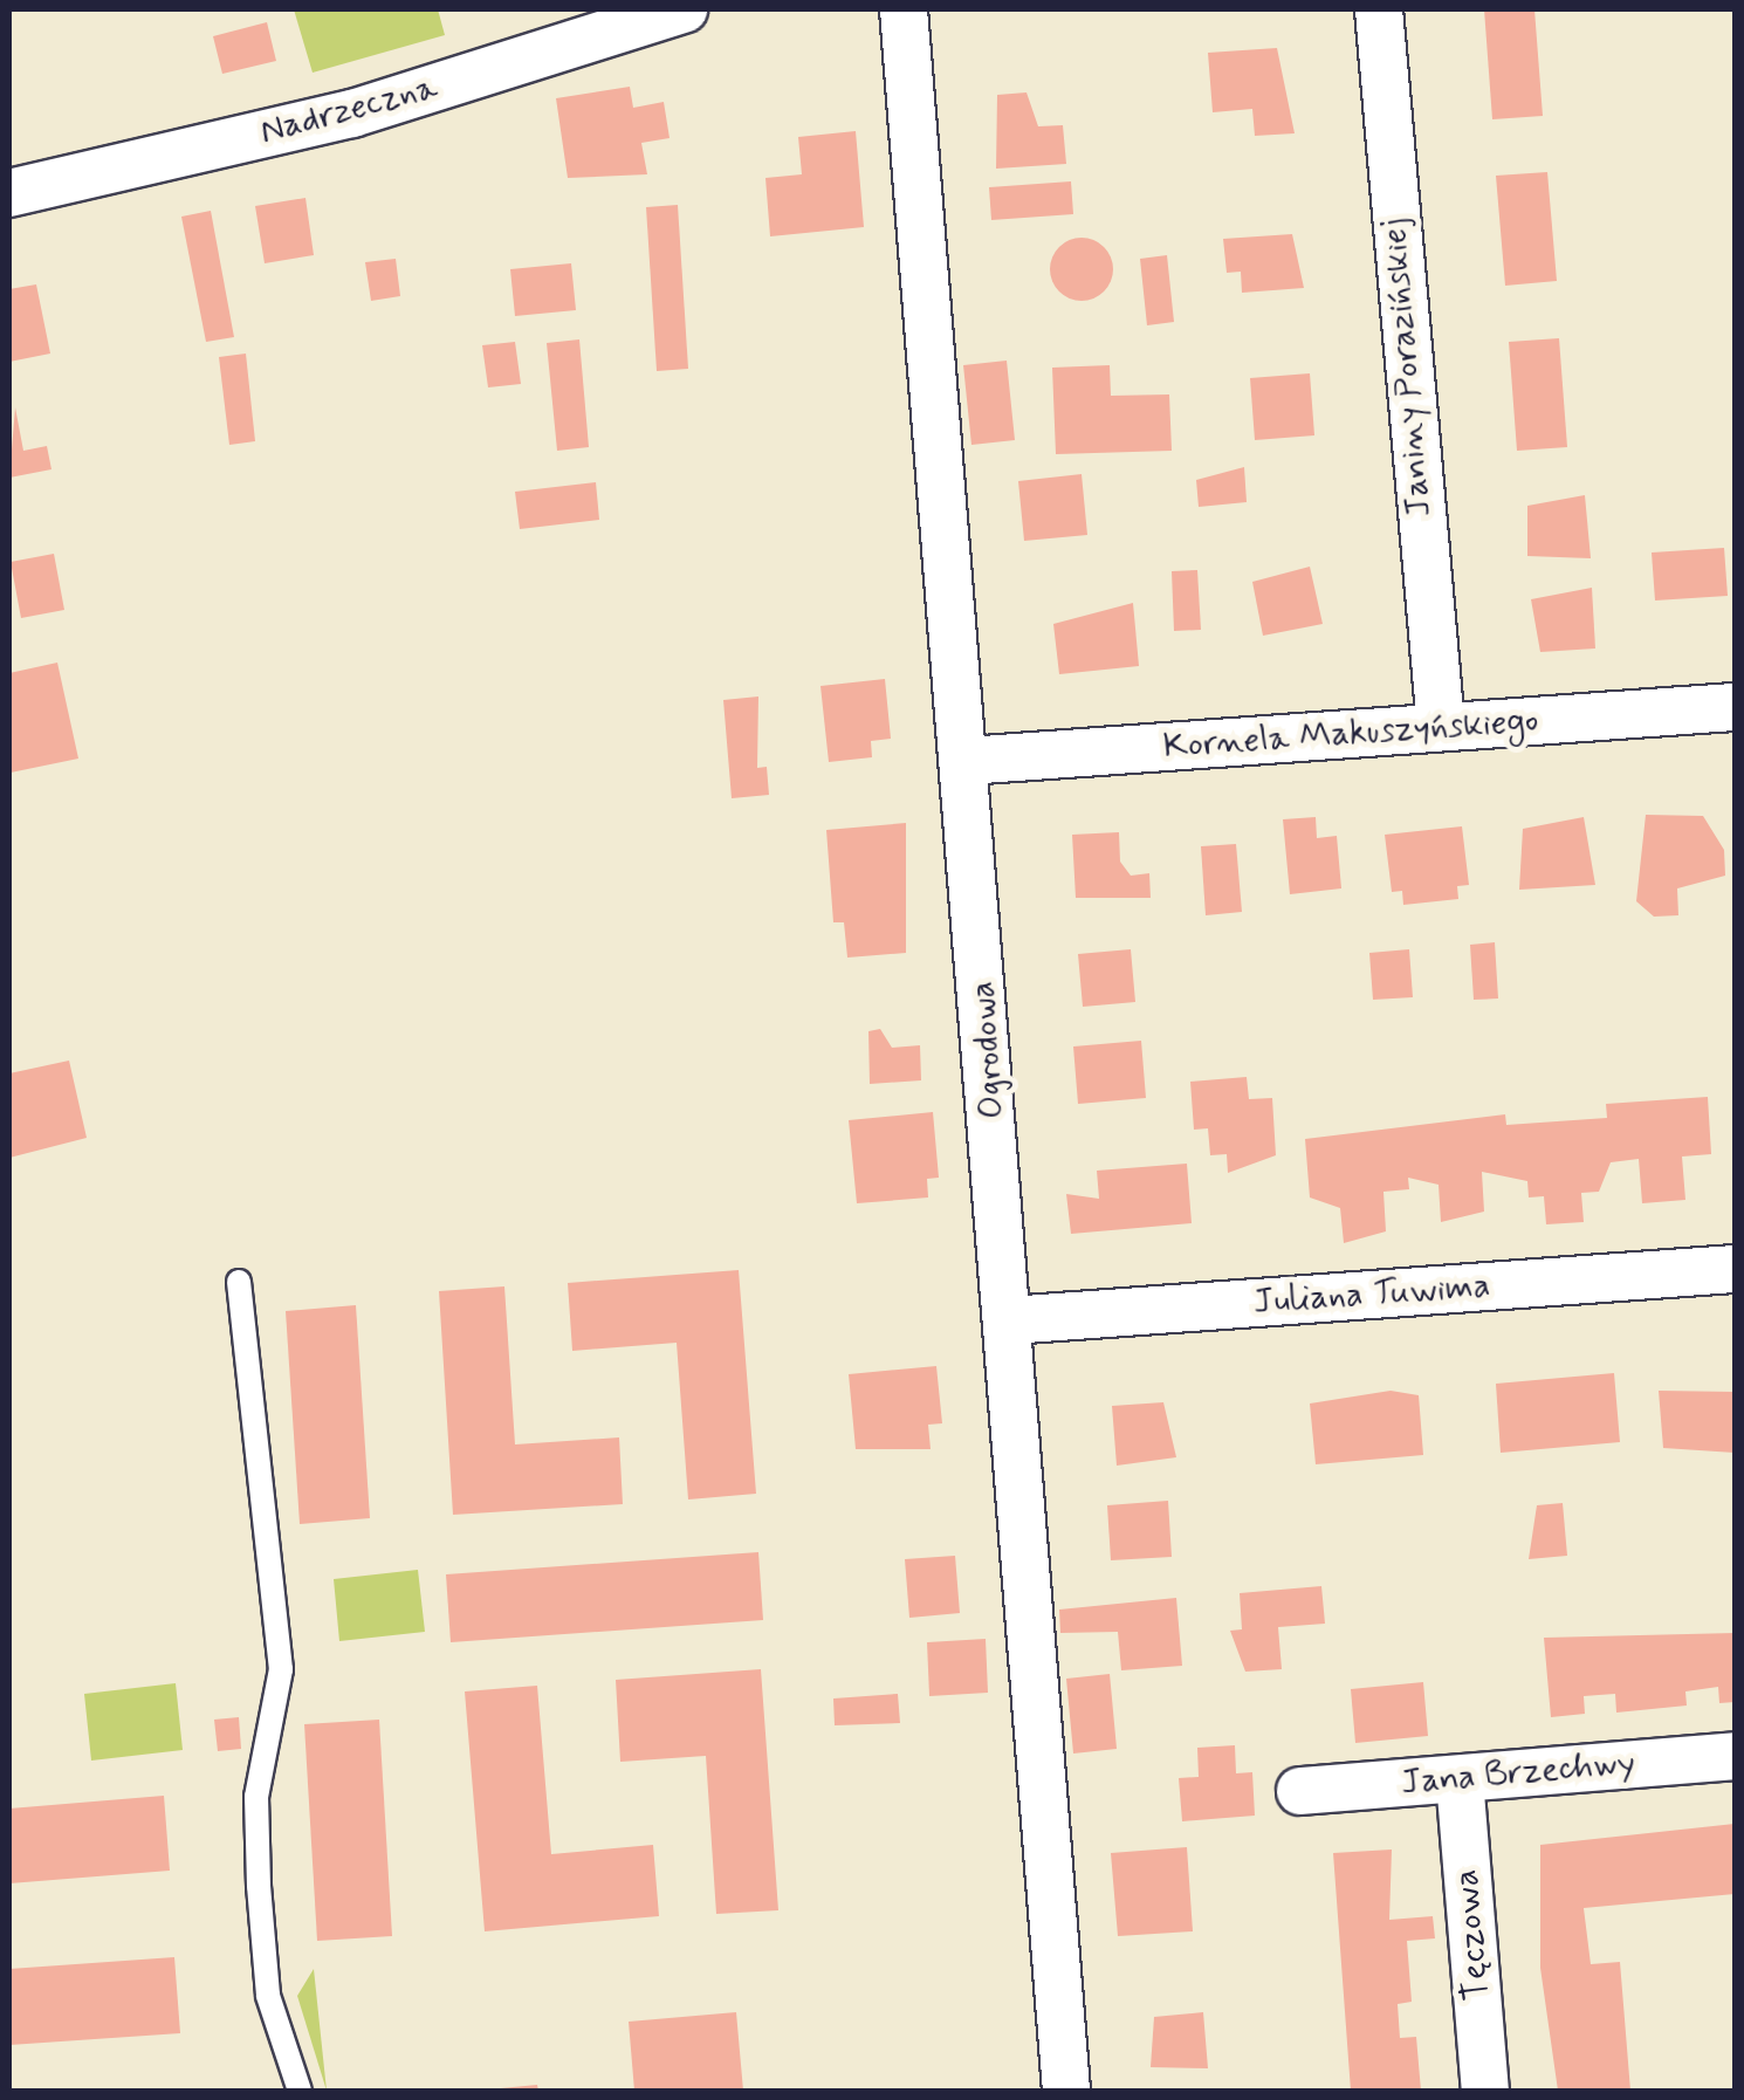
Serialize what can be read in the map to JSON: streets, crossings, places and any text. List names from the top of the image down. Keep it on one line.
{"streets":{"street":["Nadrzeczna","Janiny Porazińskiej","Kornela Makuszyńskiego","Ogrodowa","Juliana Tuwima","Jana Brzechwy","Tęczowa"]},"crossings":[["Janiny Porazińskiej","Kornela Makuszyńskiego"],["Kornela Makuszyńskiego","Ogrodowa"],["Ogrodowa","Juliana Tuwima"],["Jana Brzechwy","Tęczowa"]]}
